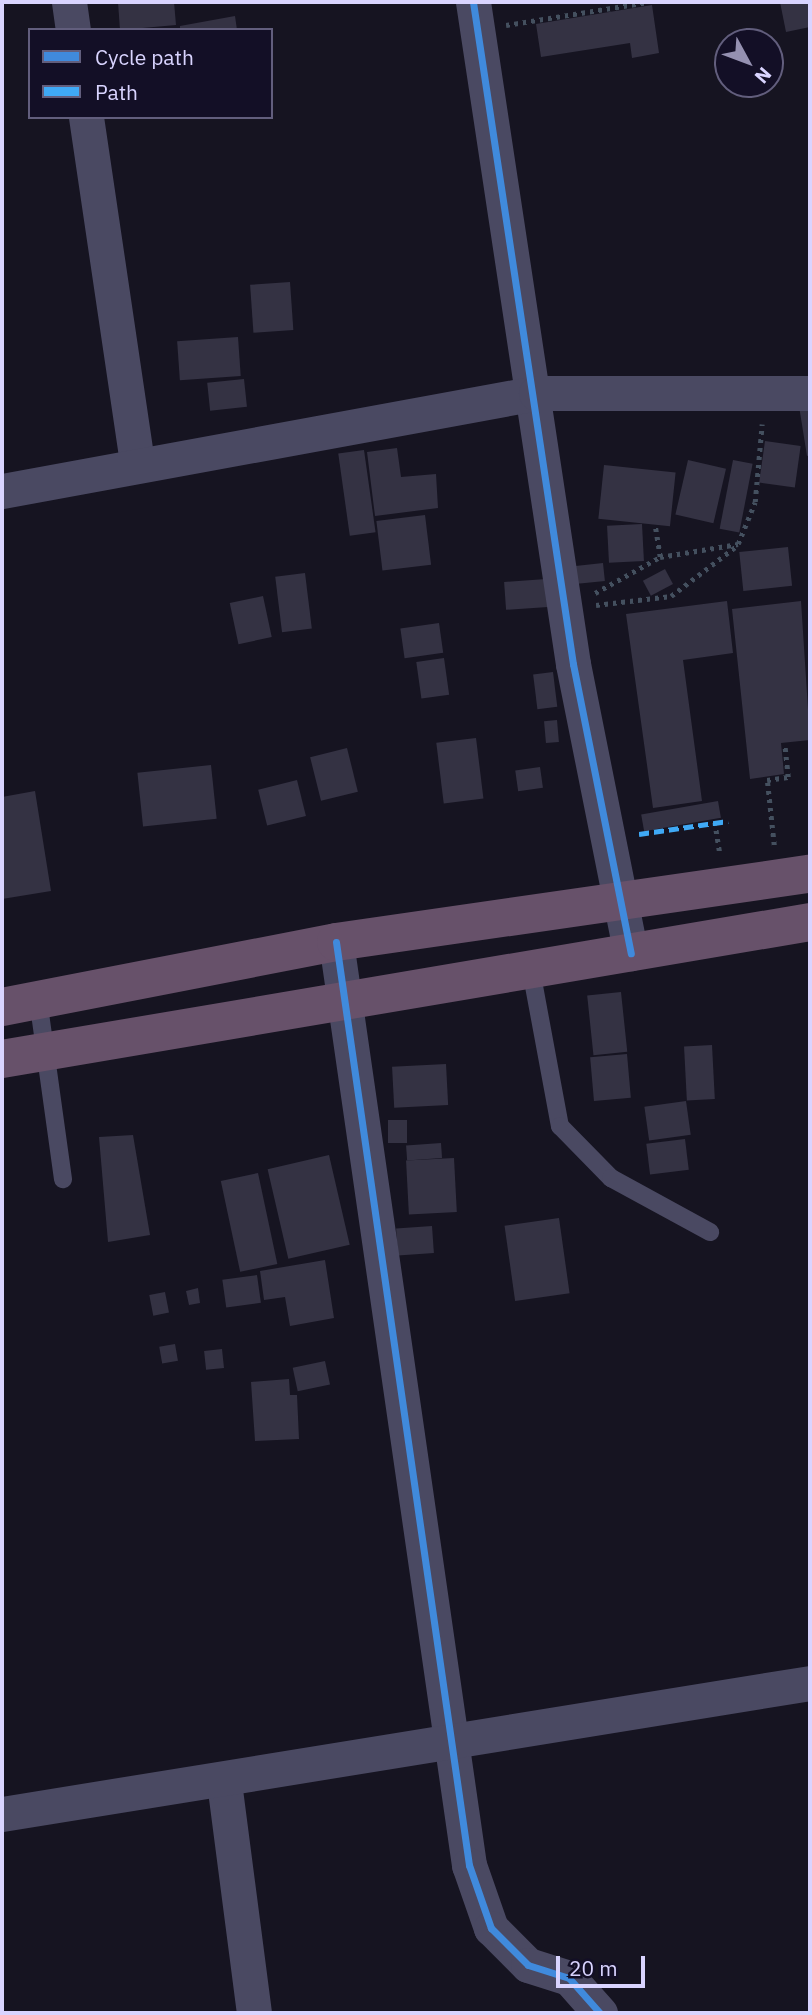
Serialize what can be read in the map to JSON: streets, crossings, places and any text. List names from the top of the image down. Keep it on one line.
{"legend":["Cycle path","Path"],"scale_bar":"20 m","north":"bottom right"}
